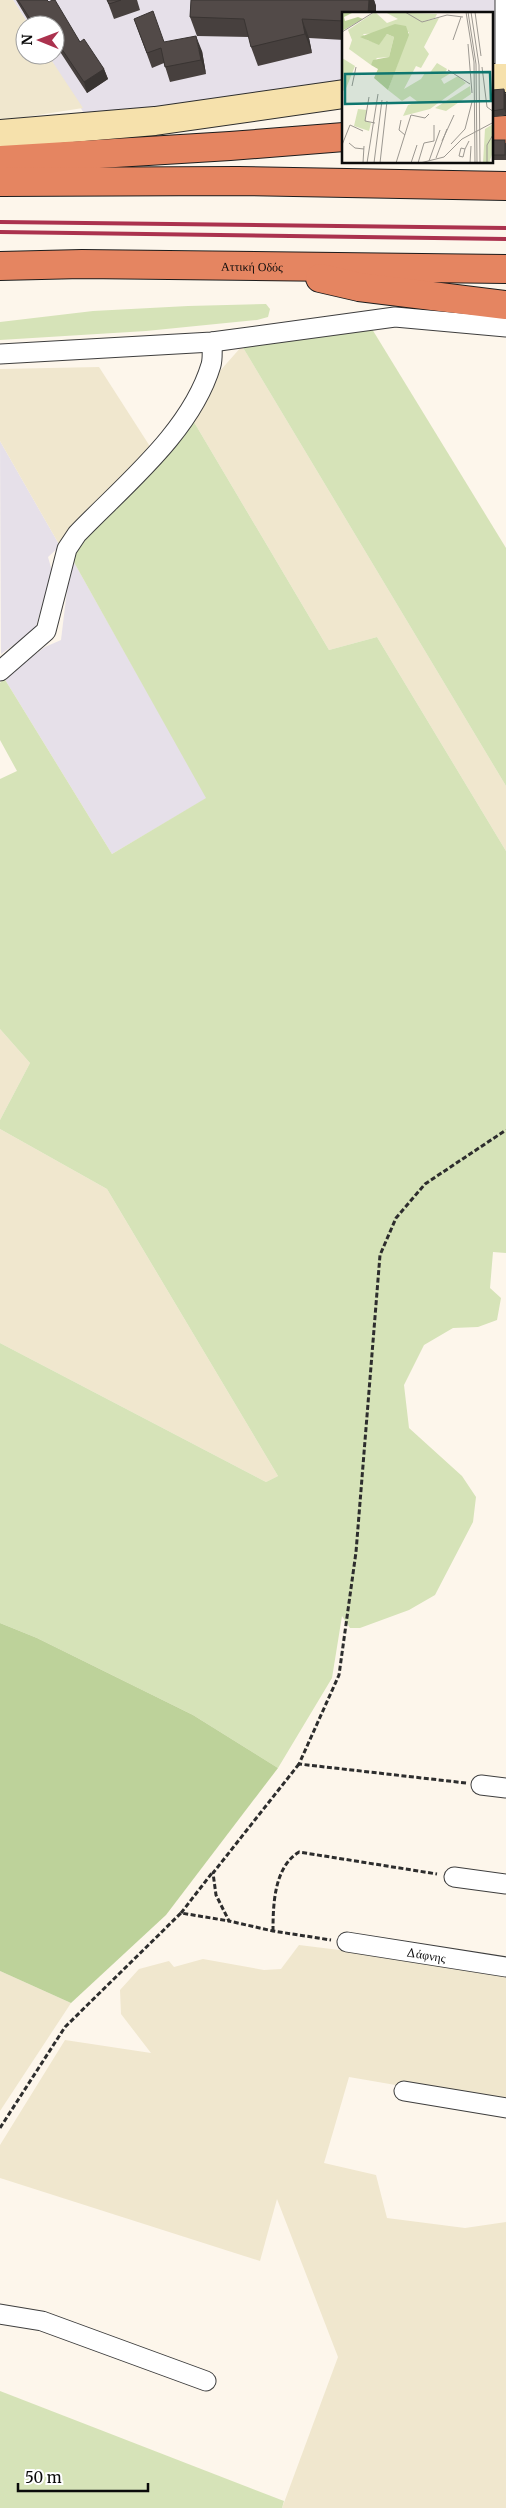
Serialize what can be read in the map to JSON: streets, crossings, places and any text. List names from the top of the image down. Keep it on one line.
{"streets":{"highway":["Αττική Οδός"],"street":["Δάφνης"]},"scale_bar":"50 m","north":"left"}
